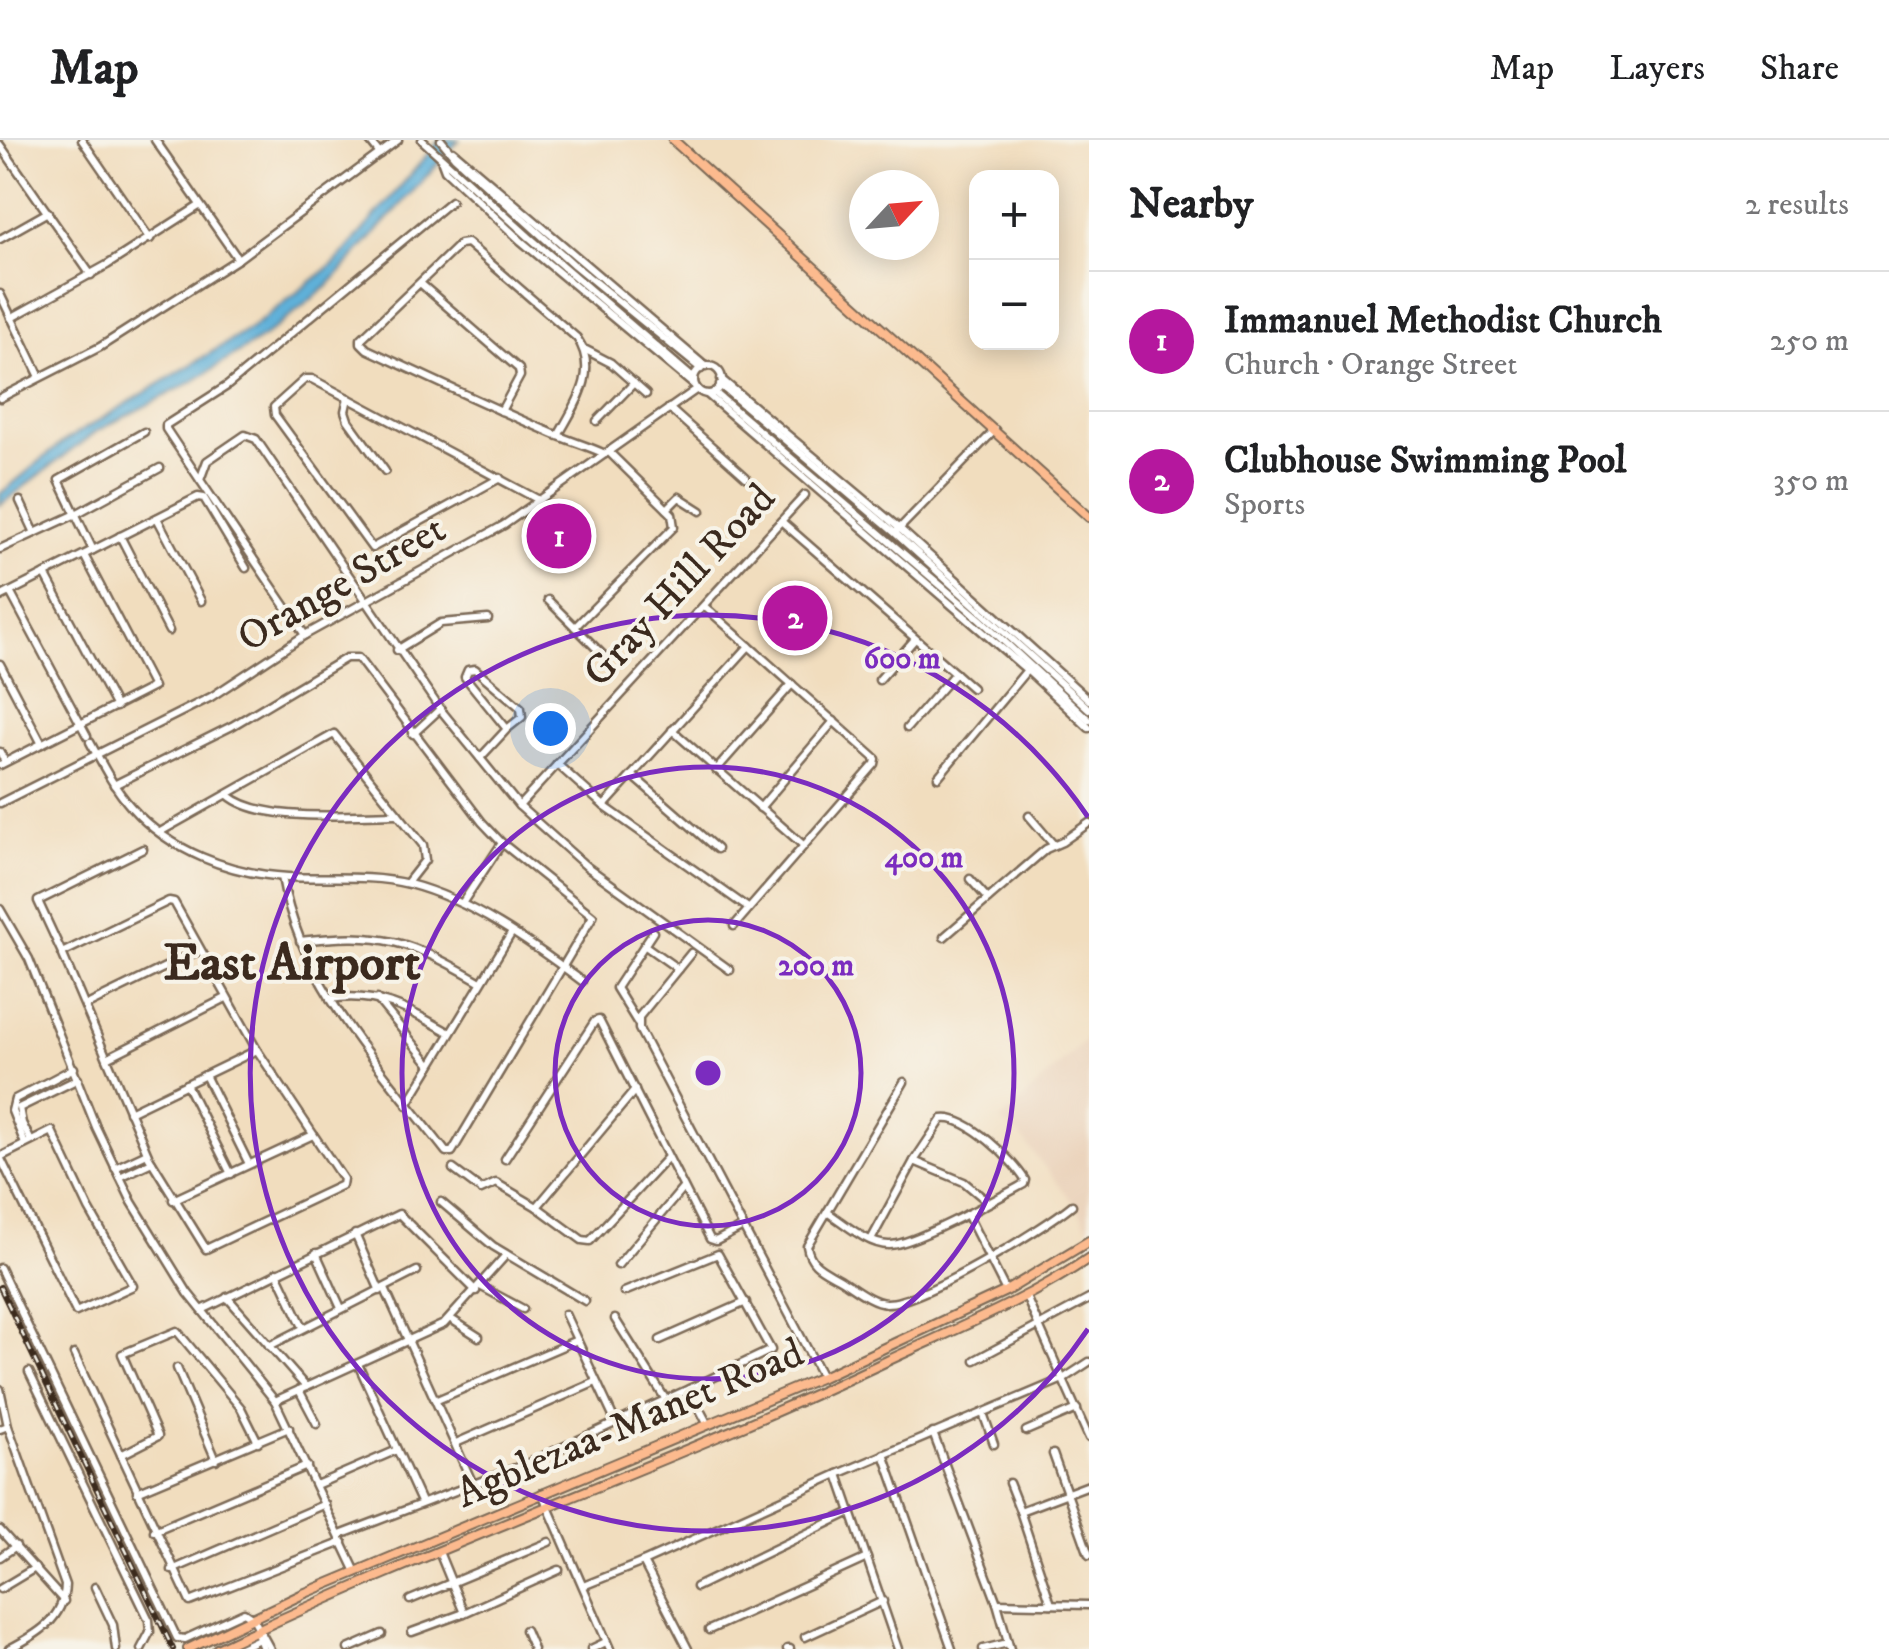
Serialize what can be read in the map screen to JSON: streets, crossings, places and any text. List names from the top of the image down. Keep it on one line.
{"streets":{"main road":["Agblezaa-Manet Road"],"street":["Orange Street","Gray Hill Road"]},"districts":["East Airport"],"north":"top right","page":{"header":"Map","nav":["Map","Layers","Share"],"heading":["Nearby","2 results"],"map_buttons":["+","−"],"list":[{"mark":"1","name":"Immanuel Methodist Church","note":"Church · Orange Street","value":"250 m"},{"mark":"2","name":"Clubhouse Swimming Pool","note":"Sports","value":"350 m"}],"pins":["1","2"]},"rings":["600 m","400 m","200 m"]}
